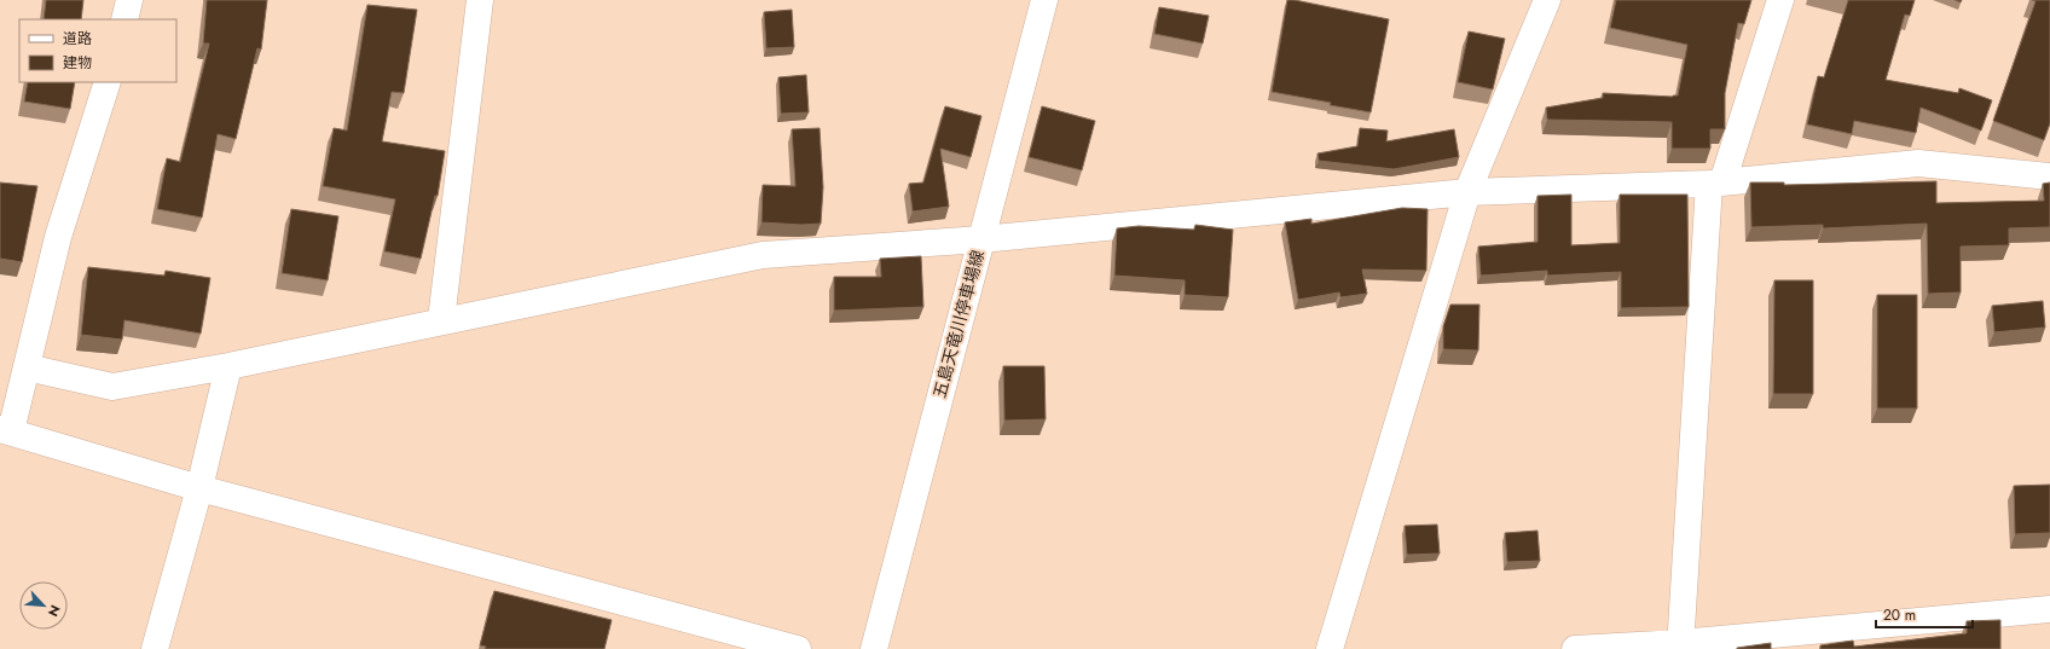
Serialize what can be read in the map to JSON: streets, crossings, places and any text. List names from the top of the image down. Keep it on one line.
{"streets":{"street":["五島天竜川停車場線"]},"legend":["道路","建物"],"scale_bar":"20 m","north":"bottom right"}
